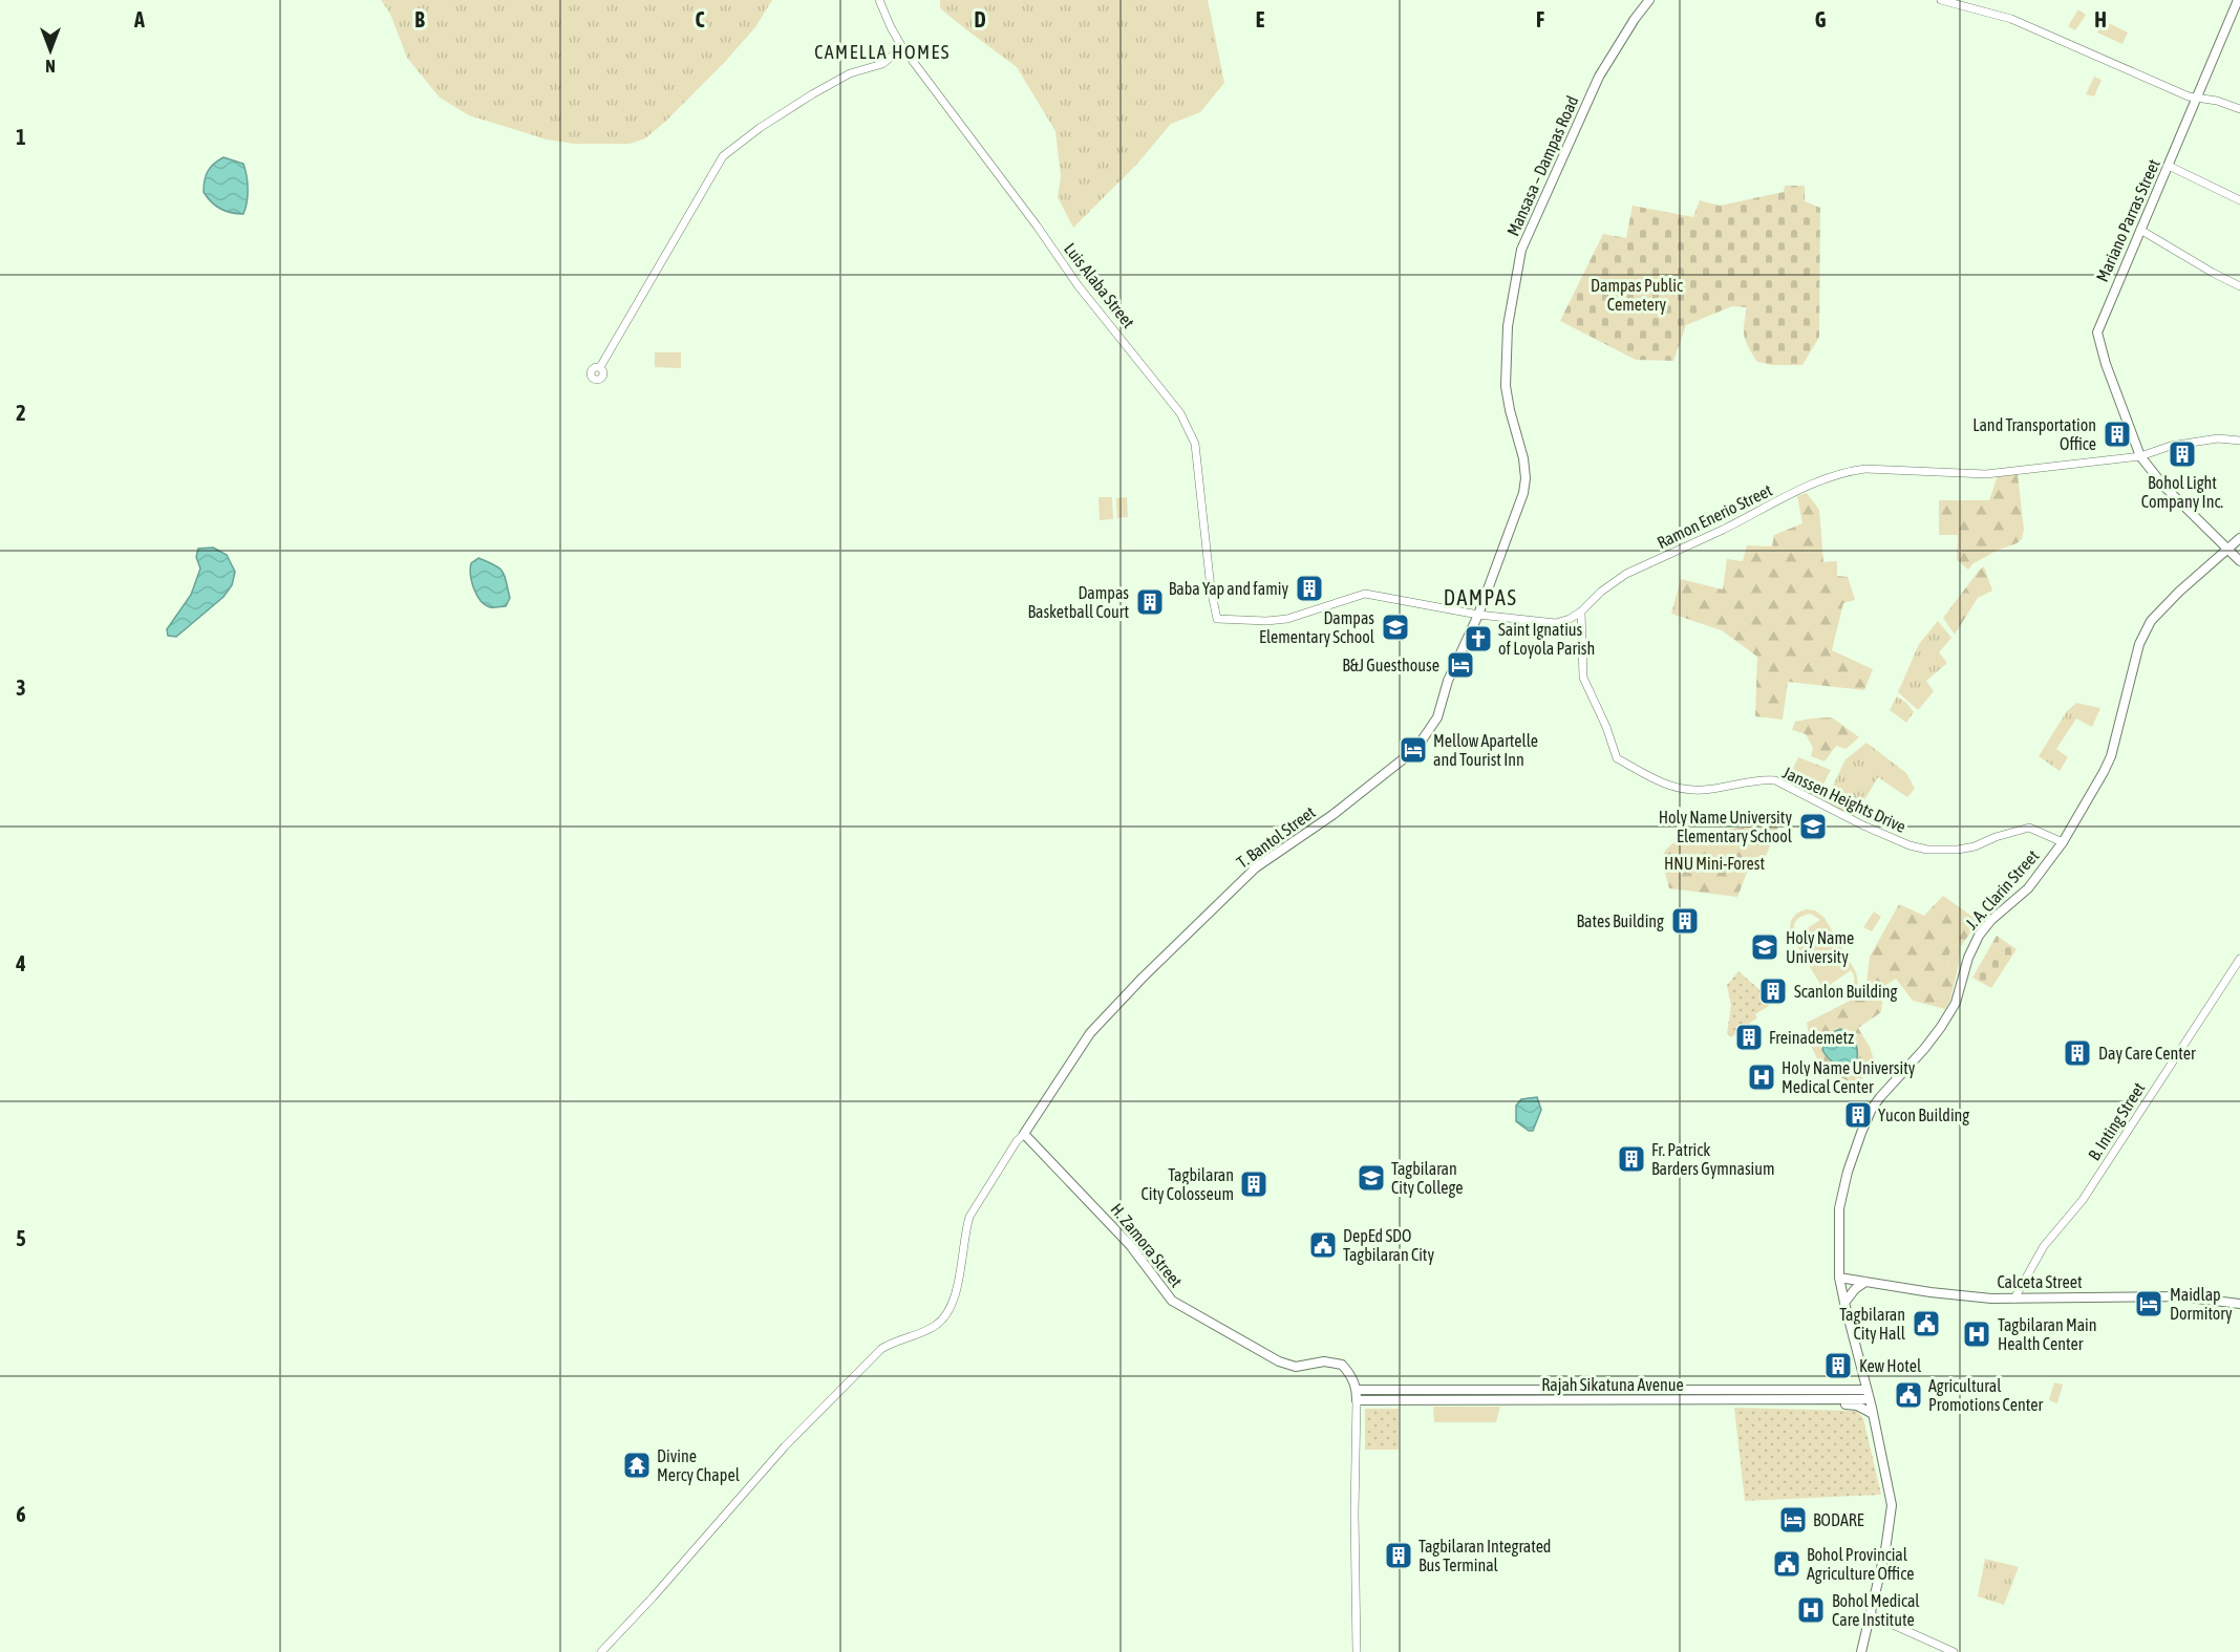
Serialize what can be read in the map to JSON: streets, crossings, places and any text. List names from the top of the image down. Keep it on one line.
{"streets":{"main road":["Mansasa – Dampas Road","Mariano Parras Street","T. Bantol Street","J. A. Clarin Street","H. Zamora Street","Calceta Street","Rajah Sikatuna Avenue"],"street":["Luis Alaba Street","Ramon Enerio Street","Janssen Heights Drive","B. Inting Street"]},"crossings":[["Mansasa – Dampas Road","Ramon Enerio Street"],["Mansasa – Dampas Road","T. Bantol Street"],["Mariano Parras Street","Ramon Enerio Street"],["Mariano Parras Street","J. A. Clarin Street"],["Luis Alaba Street","Ramon Enerio Street"],["Ramon Enerio Street","Janssen Heights Drive"],["Ramon Enerio Street","T. Bantol Street"],["Janssen Heights Drive","J. A. Clarin Street"],["T. Bantol Street","H. Zamora Street"],["J. A. Clarin Street","Calceta Street"],["J. A. Clarin Street","Rajah Sikatuna Avenue"],["B. Inting Street","Calceta Street"]],"districts":["CAMELLA HOMES","DAMPAS"],"parks":["Dampas Public Cemetery","HNU Mini-Forest"],"places":{"building":["Land Transportation Office","Bohol Light Company Inc.","Baba Yap and famiy","Dampas Basketball Court","Bates Building","Scanlon Building","Freinademetz","Day Care Center","Yucon Building","Fr. Patrick Barders Gymnasium","Tagbilaran City Colosseum","Kew Hotel","Tagbilaran Integrated Bus Terminal"],"school or university":["Dampas Elementary School","Holy Name University Elementary School","Holy Name University","Tagbilaran City College"],"church":["Saint Ignatius of Loyola Parish"],"hotel":["B&J Guesthouse","Mellow Apartelle and Tourist Inn","Maidlap Dormitory","BODARE"],"hospital":["Holy Name University Medical Center","Tagbilaran Main Health Center","Bohol Medical Care Institute"],"public building":["DepEd SDO Tagbilaran City","Tagbilaran City Hall","Agricultural Promotions Center","Bohol Provincial Agriculture Office"],"temple":["Divine Mercy Chapel"]},"north":"bottom","grid":{"columns":["A","B","C","D","E","F","G","H"],"rows":["1","2","3","4","5","6"]}}
